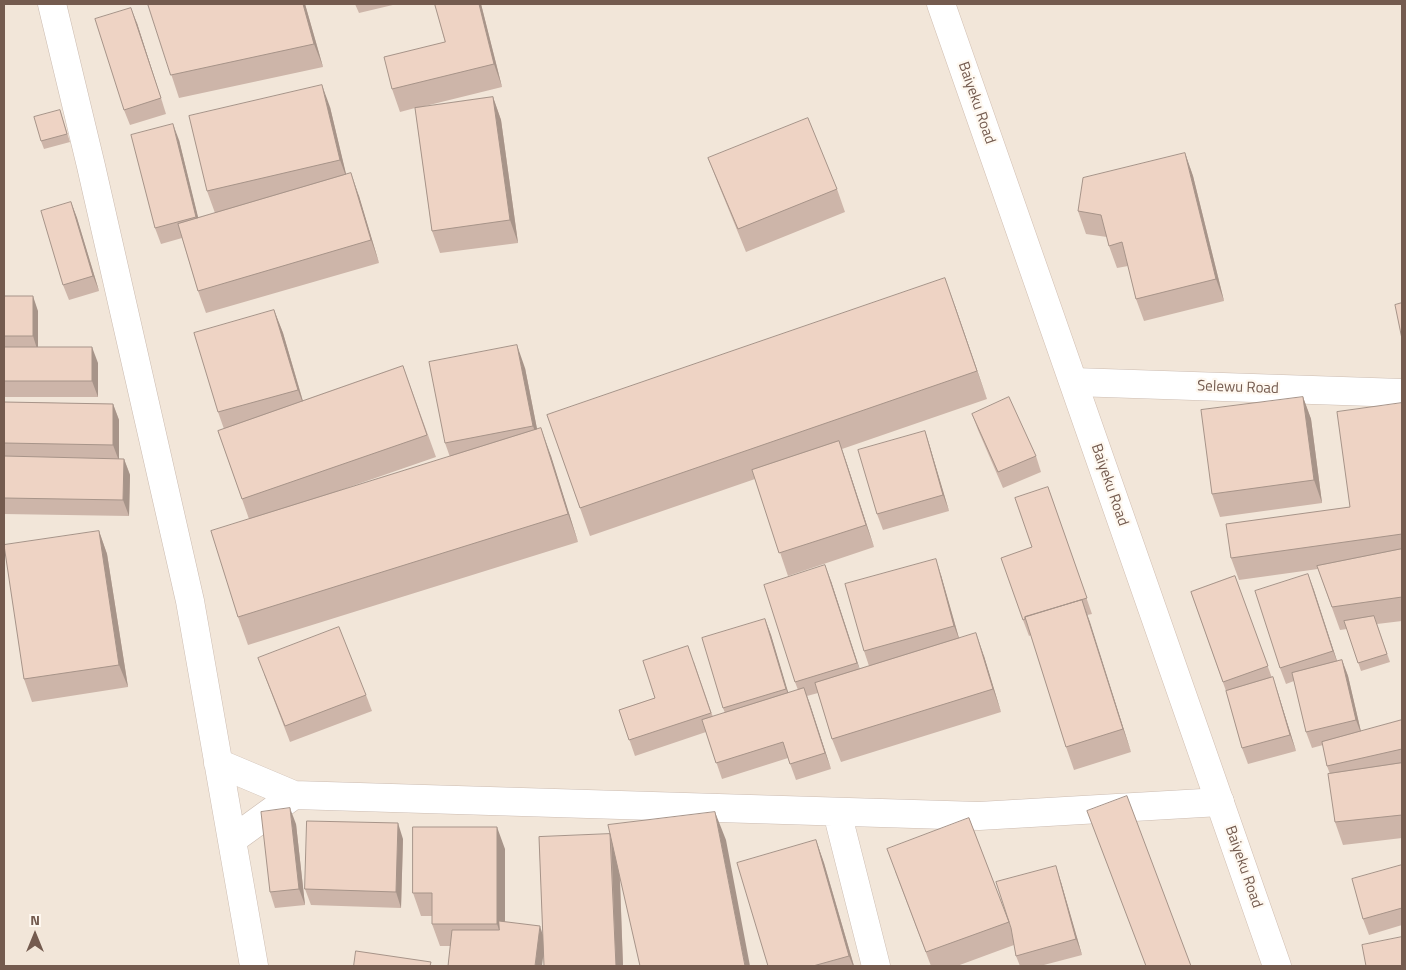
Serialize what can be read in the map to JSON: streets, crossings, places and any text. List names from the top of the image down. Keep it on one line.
{"streets":{"street":["Baiyeku Road","Selewu Road"]},"crossings":[["Baiyeku Road","Selewu Road"]],"north":"top"}
